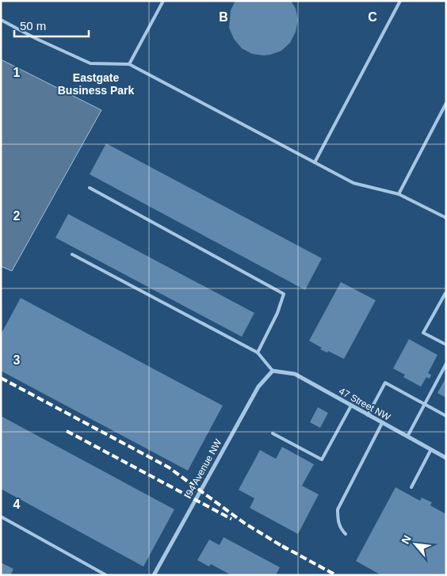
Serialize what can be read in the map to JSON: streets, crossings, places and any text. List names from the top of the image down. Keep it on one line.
{"streets":{"street":["47 Street NW","94 Avenue NW"]},"crossings":[["47 Street NW","94 Avenue NW"]],"districts":["Eastgate Business Park"],"scale_bar":"50 m","north":"top left","grid":{"columns":["B","C"],"rows":["1","2","3","4"]}}
